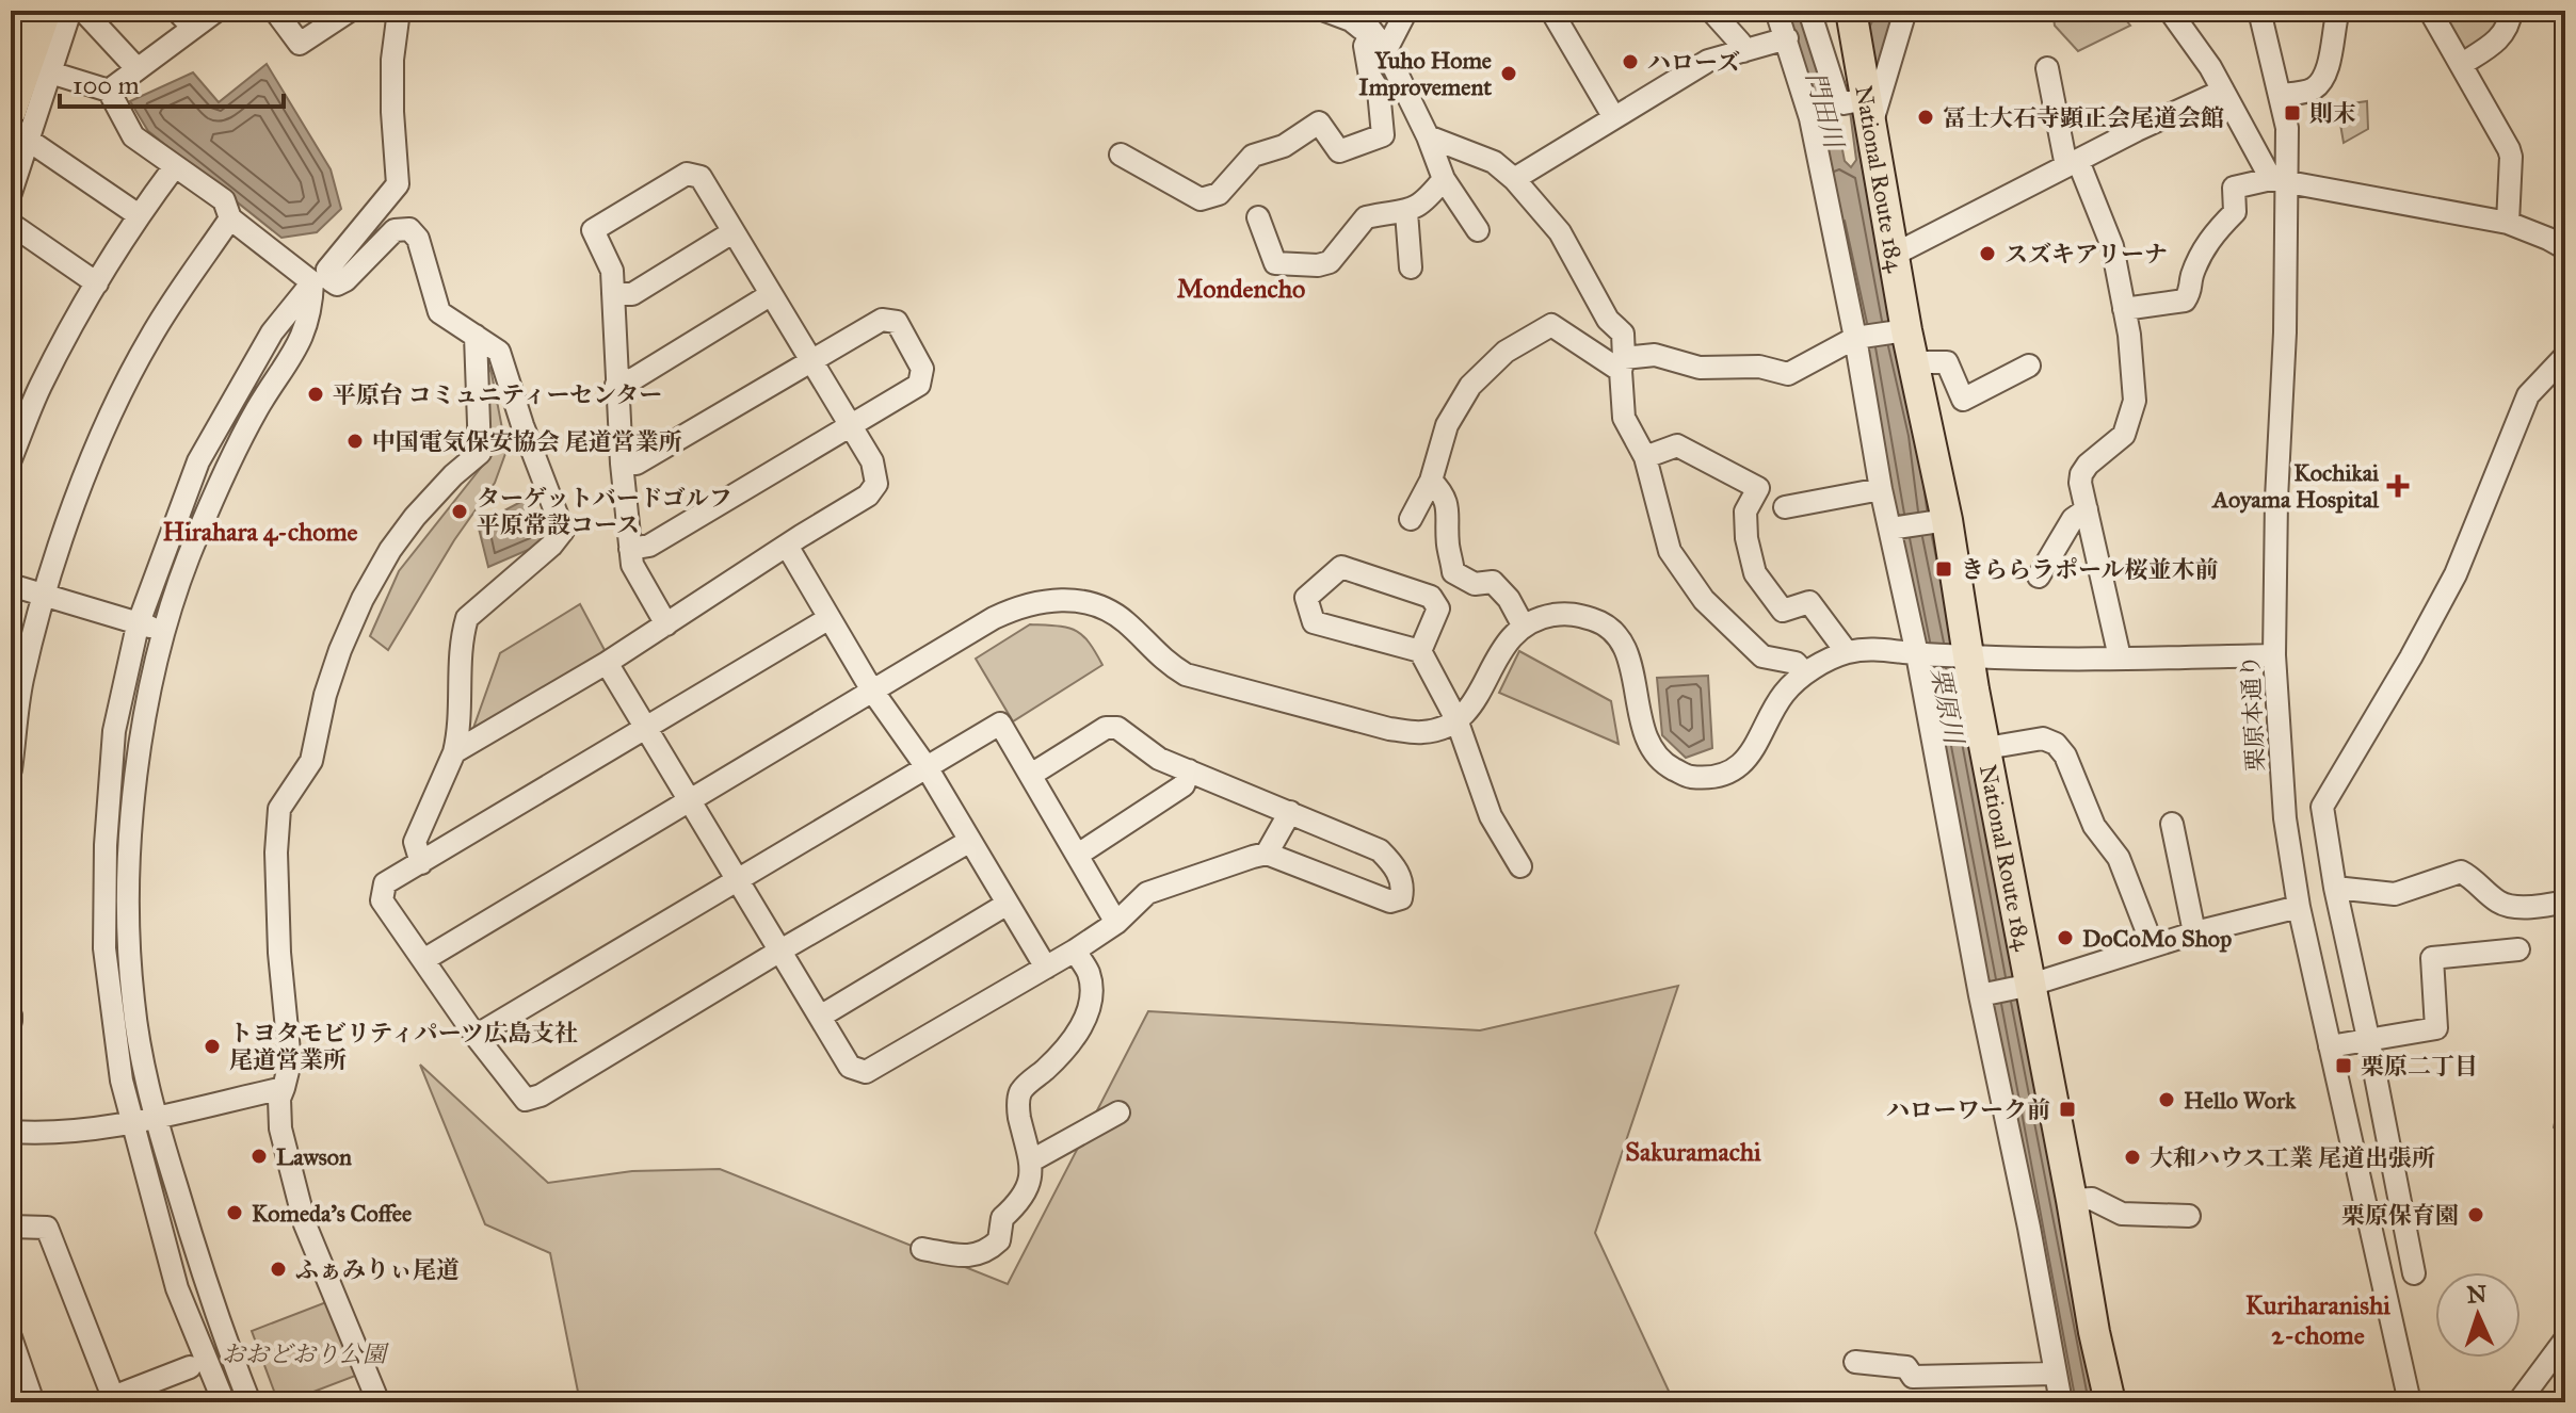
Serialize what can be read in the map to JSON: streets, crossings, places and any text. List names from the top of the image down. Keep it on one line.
{"streets":{"highway":["National Route 184"],"street":["栗原本通り"]},"districts":["Mondencho","Hirahara 4-chome","Sakuramachi","Kuriharanishi 2-chome"],"water":["門田川","栗原川"],"parks":["おおどおり公園"],"places":{"other":["ハローズ","Yuho Home Improvement","冨士大石寺顕正会尾道会館","スズキアリーナ","平原台 コミュニティーセンター","中国電気保安協会 尾道営業所","ターゲットバードゴルフ 平原常設コース","DoCoMo Shop","トヨタモビリティパーツ広島支社 尾道営業所","Hello Work","Lawson","大和ハウス工業 尾道出張所","Komeda's Coffee","栗原保育園","ふぁみりぃ尾道"],"transit":["則末","きららラポール桜並木前","栗原二丁目","ハローワーク前"],"health":["Kochikai Aoyama Hospital"]},"scale_bar":"100 m","north":"top"}
